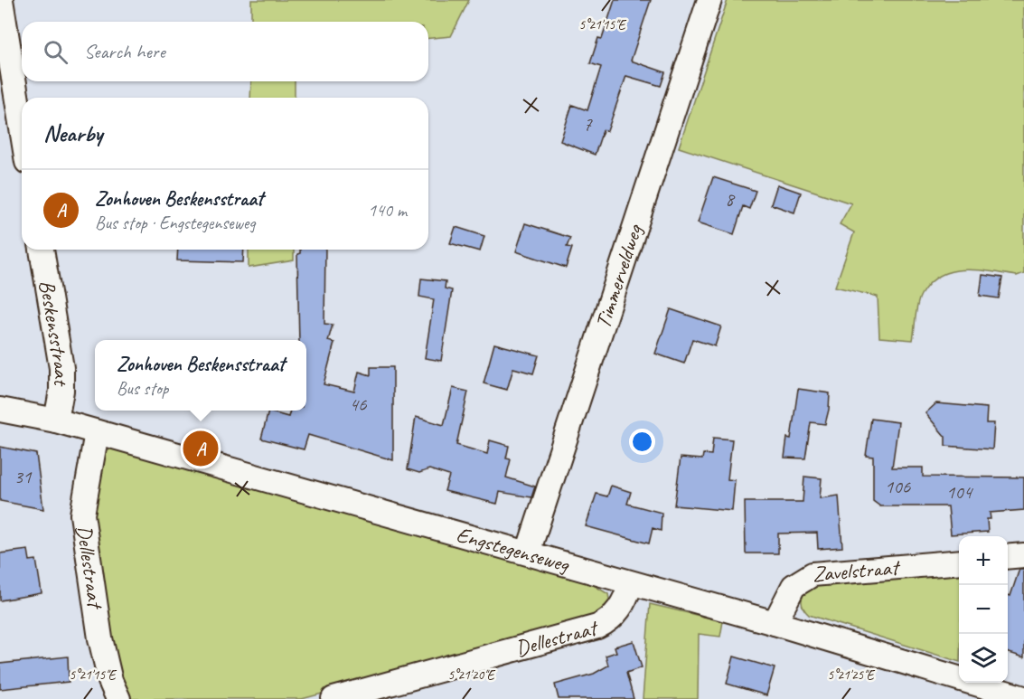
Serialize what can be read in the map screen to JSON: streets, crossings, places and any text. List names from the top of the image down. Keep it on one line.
{"streets":{"street":["Timmerveldweg","Beskensstraat","Engstegenseweg","Dellestraat","Zavelstraat"]},"crossings":[["Timmerveldweg","Engstegenseweg"],["Beskensstraat","Engstegenseweg"],["Engstegenseweg","Dellestraat"],["Engstegenseweg","Zavelstraat"]],"house_numbers":["7","8","46","31","106","104"],"page":{"search":"Search here","heading":"Nearby","list":[{"mark":"A","name":"Zonhoven Beskensstraat","note":"Bus stop · Engstegenseweg","value":"140 m"}],"popup":["Zonhoven Beskensstraat","Bus stop"],"pins":"A","map_buttons":["+","−"]},"coordinates":["5°21'15\"E","5°21'20\"E","5°21'25\"E"]}
